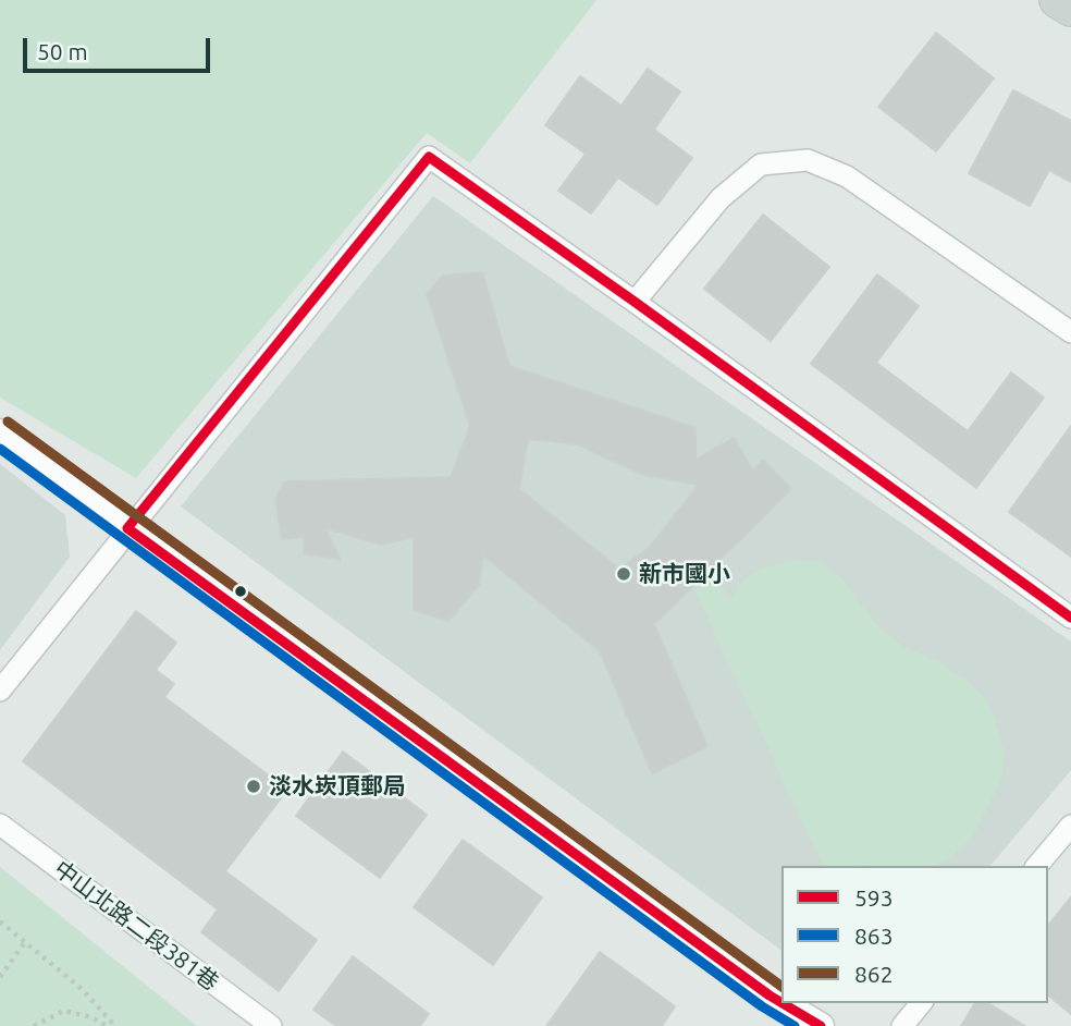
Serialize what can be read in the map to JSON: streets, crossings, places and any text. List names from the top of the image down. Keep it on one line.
{"streets":{"street":["中山北路二段381巷"]},"places":["新市國小","淡水崁頂郵局"],"lines":["transit line 593","transit line 862","transit line 863"],"legend":["593","863","862"],"scale_bar":"50 m"}
